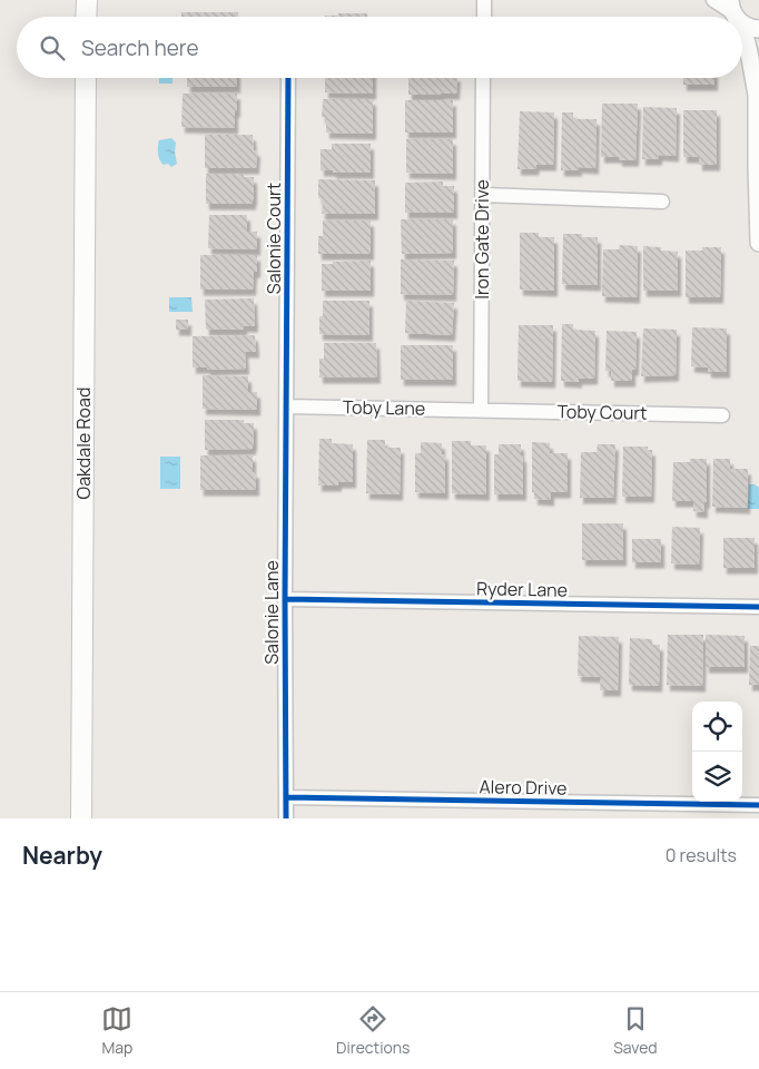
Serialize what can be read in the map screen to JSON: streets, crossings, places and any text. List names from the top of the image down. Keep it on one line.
{"streets":{"main road":["Oakdale Road"],"street":["Salonie Court","Iron Gate Drive","Toby Lane","Toby Court","Ryder Lane","Salonie Lane","Alero Drive"]},"crossings":[["Salonie Court","Toby Lane"],["Salonie Court","Salonie Lane"],["Iron Gate Drive","Toby Lane"],["Iron Gate Drive","Toby Court"],["Toby Lane","Toby Court"],["Toby Lane","Salonie Lane"],["Ryder Lane","Salonie Lane"],["Salonie Lane","Alero Drive"]],"page":{"search":"Search here","heading":["Nearby","0 results"],"nav":["Map","Directions","Saved"]}}
